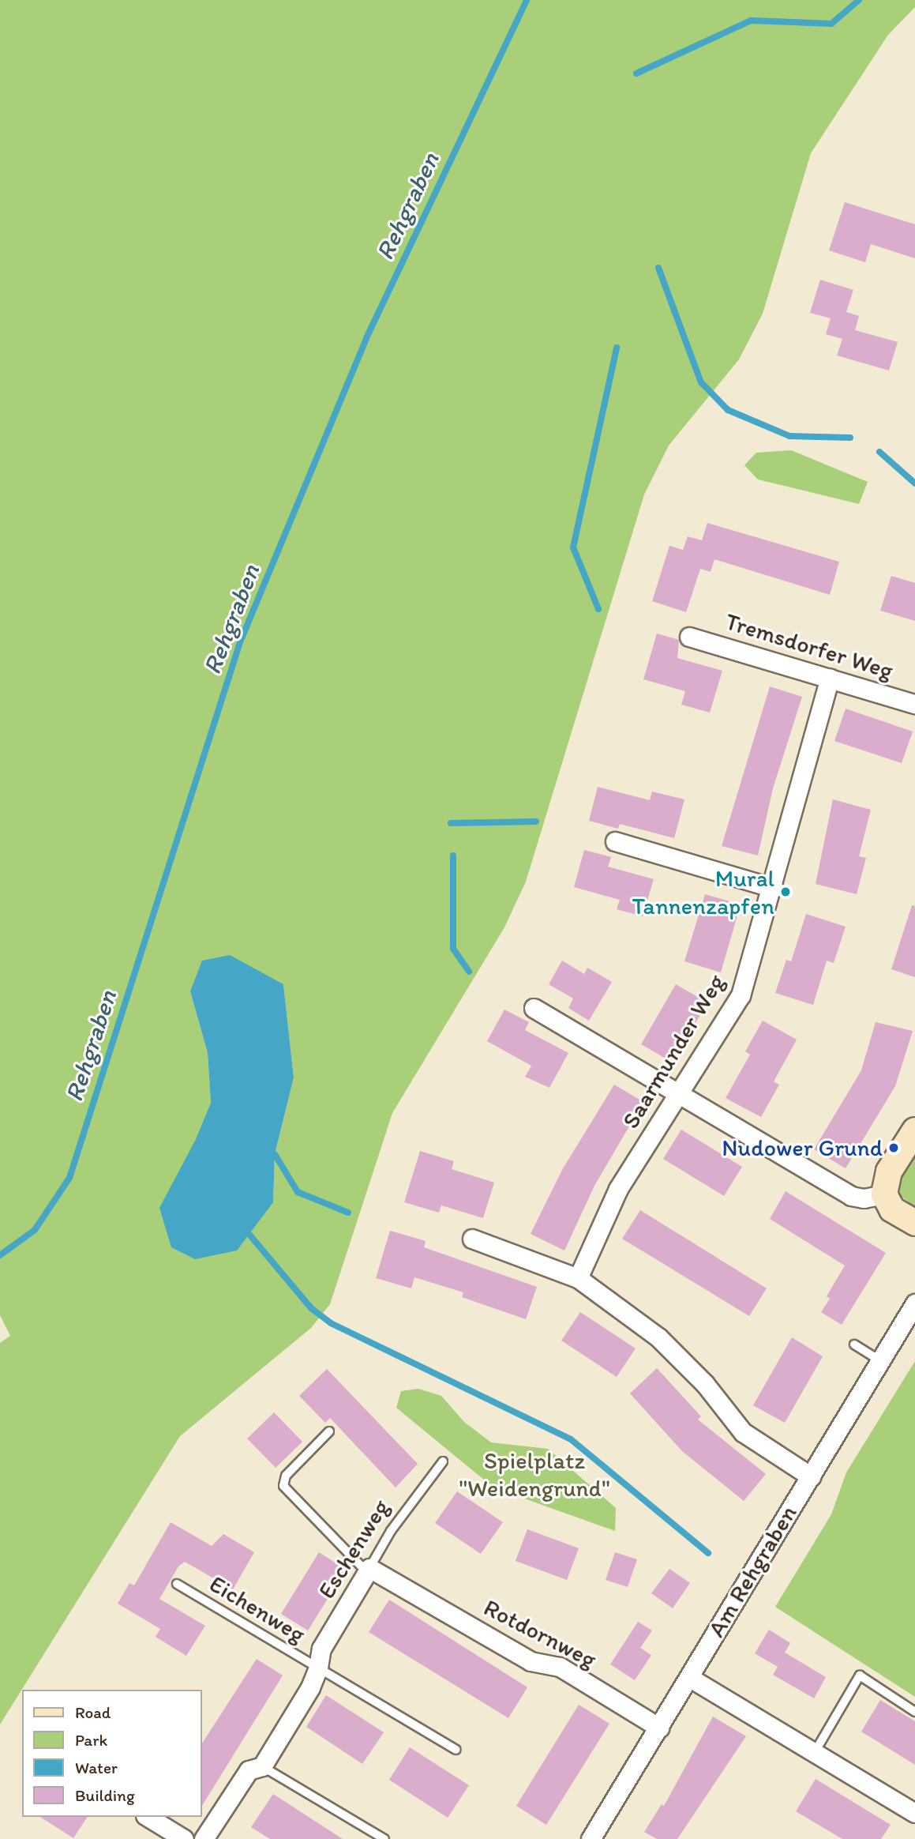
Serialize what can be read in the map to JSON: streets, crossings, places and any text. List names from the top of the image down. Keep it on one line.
{"streets":{"street":["Tremsdorfer Weg","Saarmunder Weg","Eschenweg","Am Rehgraben","Rotdornweg"],"lane":["Eichenweg"]},"crossings":[["Tremsdorfer Weg","Saarmunder Weg"],["Eschenweg","Eichenweg"],["Eschenweg","Rotdornweg"],["Am Rehgraben","Rotdornweg"]],"water":["Rehgraben"],"parks":["Spielplatz \"Weidengrund\""],"places":["Mural Tannenzapfen","Nudower Grund"],"legend":["Road","Park","Water","Building"]}
